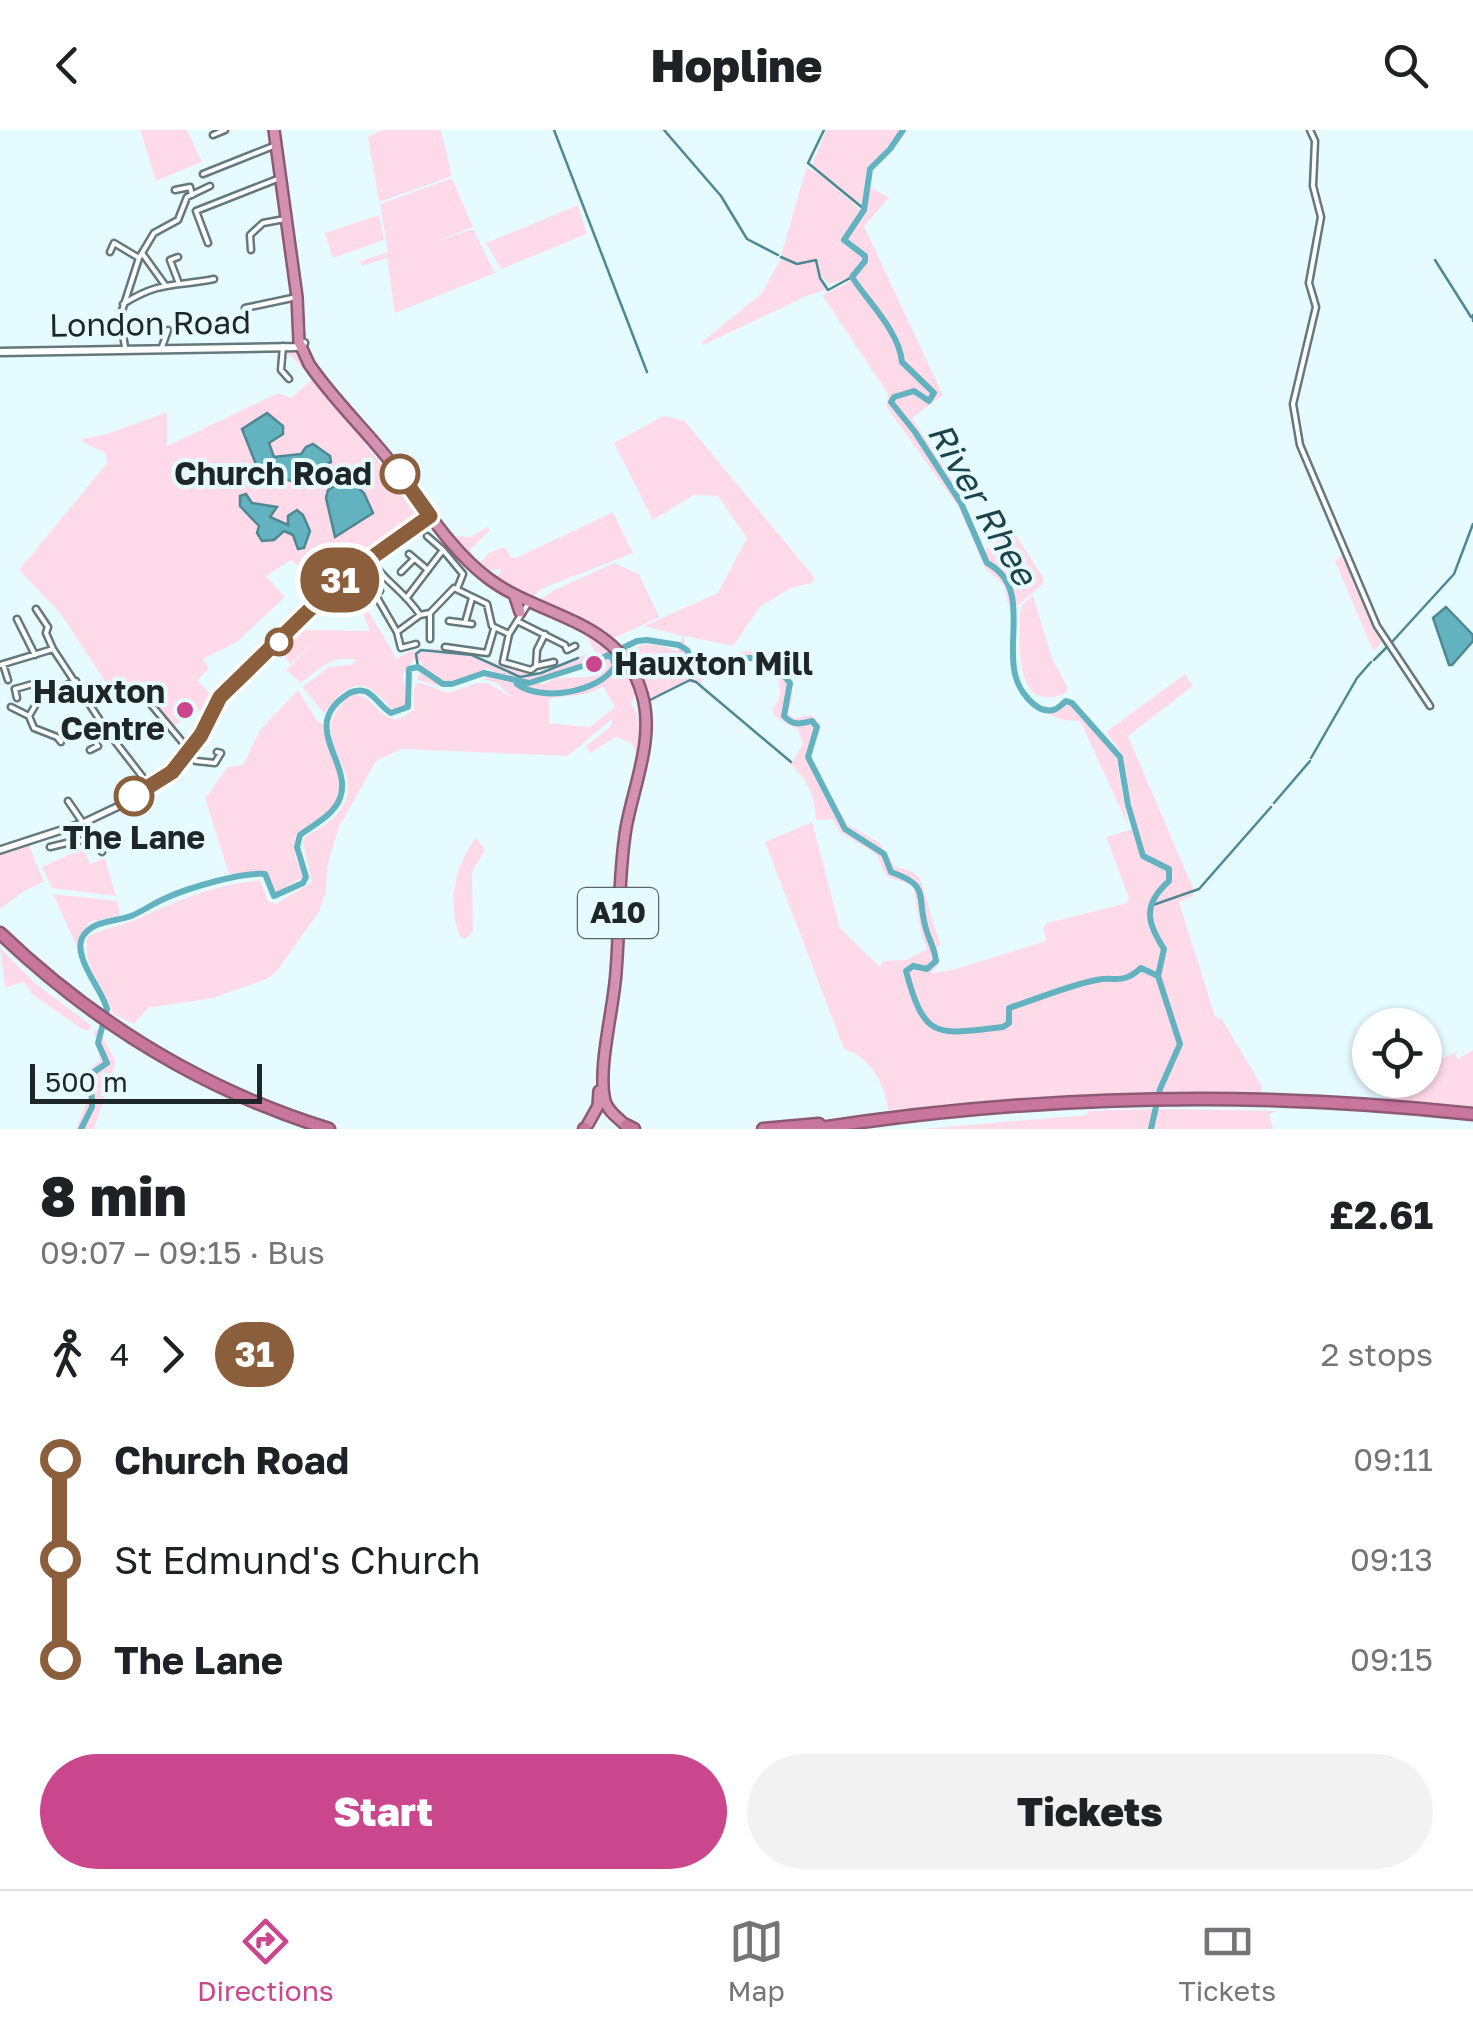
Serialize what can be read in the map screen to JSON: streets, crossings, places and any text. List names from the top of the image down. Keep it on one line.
{"streets":{"highway":["A10"],"main road":["London Road"]},"crossings":[["London Road","A10"]],"water":["River Rhee"],"places":["Church Road","Hauxton Mill","Hauxton Centre","The Lane"],"lines":["bus line 31"],"scale_bar":"500 m","page":{"header":"Hopline","on_map":"31","scale":"500 m","heading":["8 min","09:07 – 09:15 · Bus","£2.61"],"legs":["4","31","2 stops"],"list":[{"name":"Church Road","value":"09:11"},{"name":"St Edmund's Church","value":"09:13"},{"name":"The Lane","value":"09:15"}],"buttons":["Start","Tickets"],"tabs":["Directions","Map","Tickets"]}}
